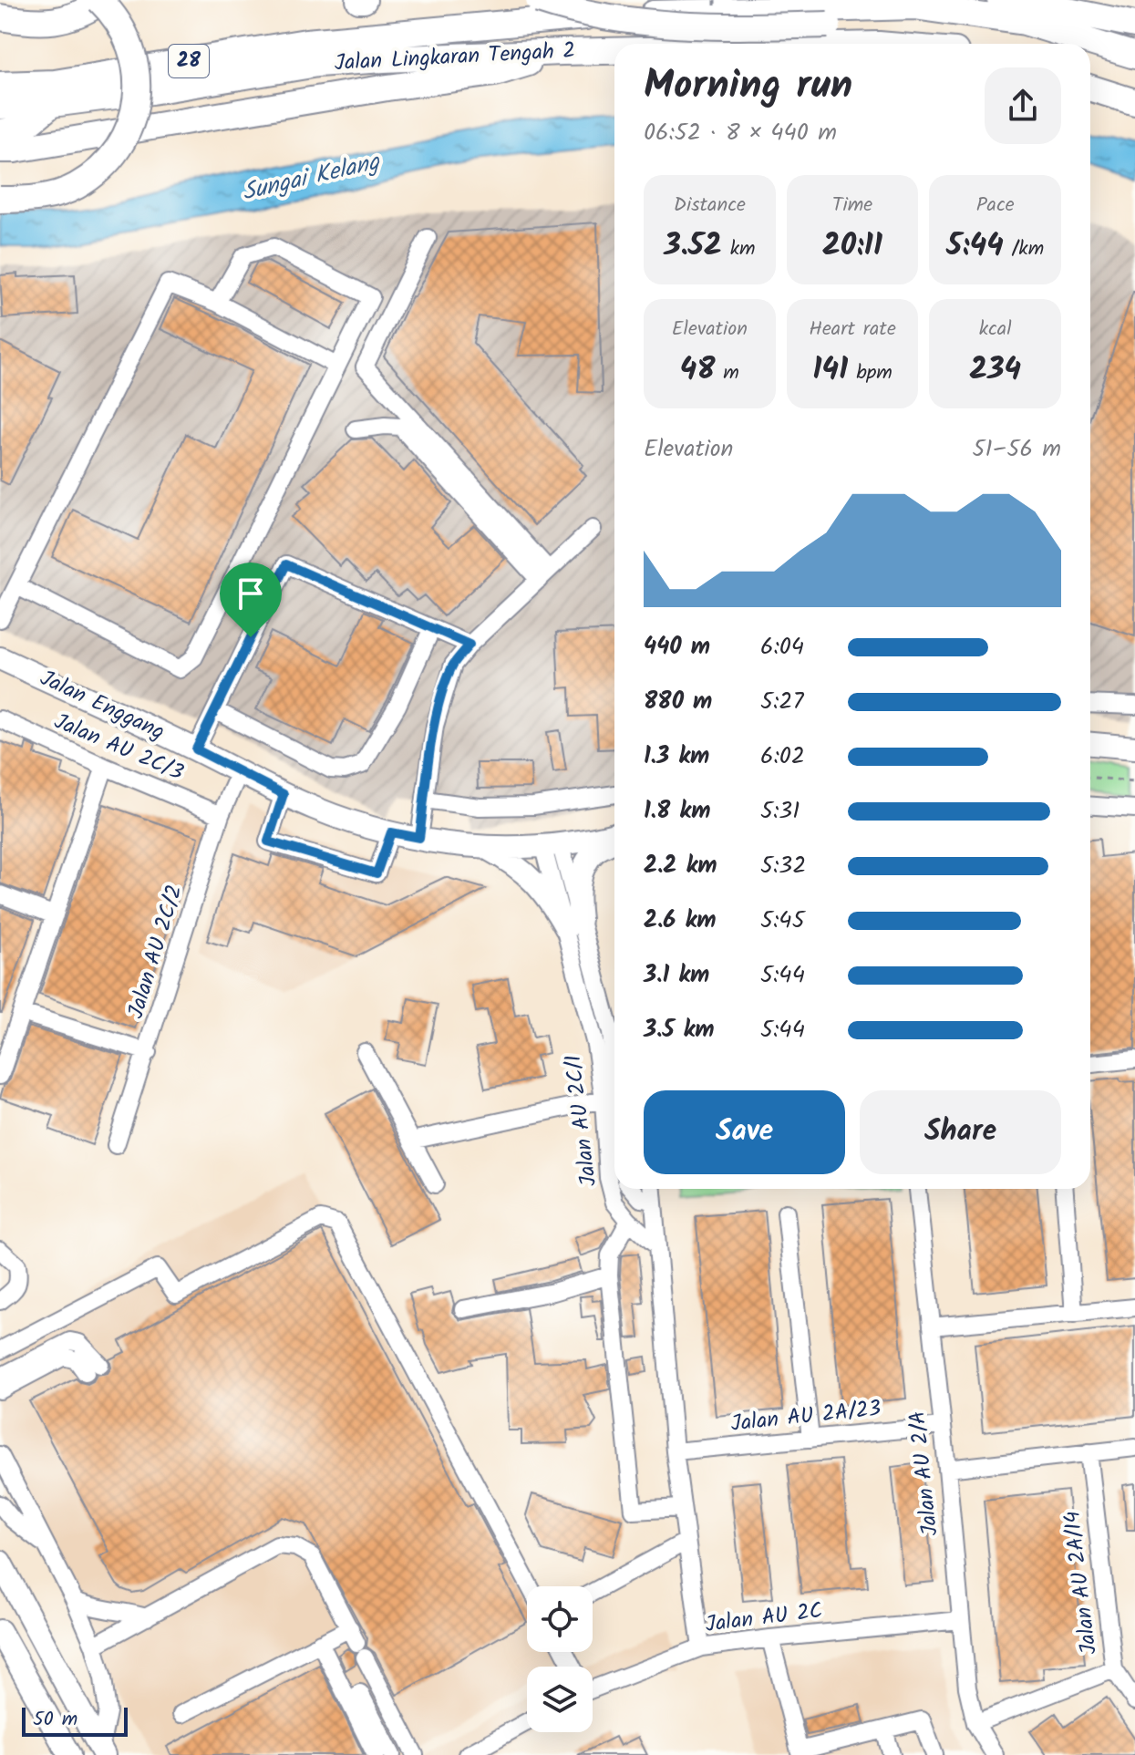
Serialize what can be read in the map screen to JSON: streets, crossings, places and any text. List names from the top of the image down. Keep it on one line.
{"streets":{"highway":["Jalan Lingkaran Tengah 2","28"],"main road":["Jalan Enggang"],"street":["Jalan AU 2C/3","Jalan AU 2C/2","Jalan AU 2C/1","Jalan AU 2A/23","Jalan AU 2/A","Jalan AU 2A/14","Jalan AU 2C"]},"crossings":[["Jalan Enggang","Jalan AU 2C/2"],["Jalan Enggang","Jalan AU 2C/1"],["Jalan AU 2C/3","Jalan AU 2C/2"],["Jalan AU 2A/23","Jalan AU 2/A"],["Jalan AU 2/A","Jalan AU 2C"]],"water":["Sungai Kelang"],"scale_bar":"50 m","page":{"heading":["Morning run","06:52 · 8 × 440 m"],"stats":[["Distance","3.52 km"],["Time","20:11"],["Pace","5:44 /km"],["Elevation","48 m"],["Heart rate","141 bpm"],["kcal","234"]],"chart":["Elevation","51–56 m"],"list":[{"name":"440 m","note":"6:04"},{"name":"880 m","note":"5:27"},{"name":"1.3 km","note":"6:02"},{"name":"1.8 km","note":"5:31"},{"name":"2.2 km","note":"5:32"},{"name":"2.6 km","note":"5:45"},{"name":"3.1 km","note":"5:44"},{"name":"3.5 km","note":"5:44"}],"buttons":["Save","Share"],"scale":"50 m"}}
